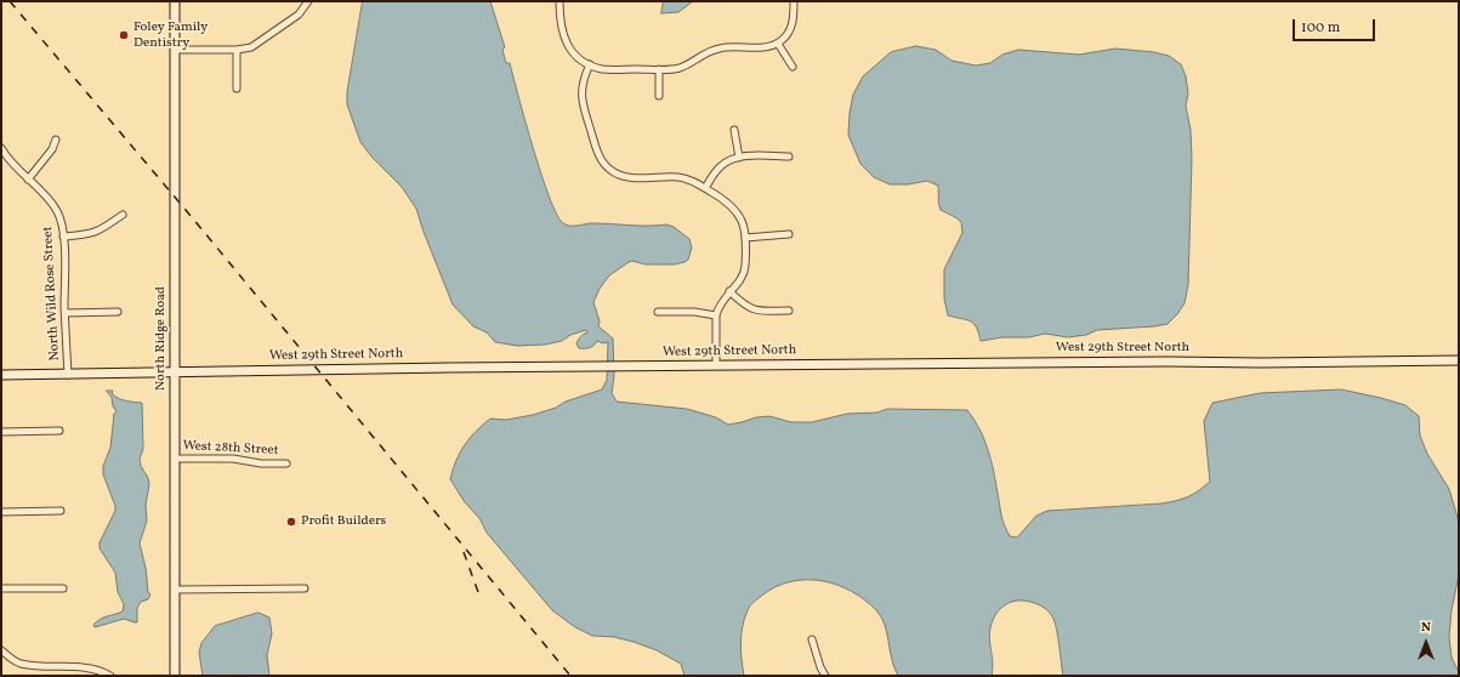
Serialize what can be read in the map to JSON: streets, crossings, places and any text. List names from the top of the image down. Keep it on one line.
{"streets":{"main road":["North Ridge Road","West 29th Street North"],"street":["North Wild Rose Street","West 28th Street"]},"crossings":[["North Wild Rose Street","West 29th Street North"],["North Ridge Road","West 29th Street North"],["North Ridge Road","West 28th Street"]],"places":["Foley Family Dentistry","Profit Builders"],"scale_bar":"100 m","north":"top"}
